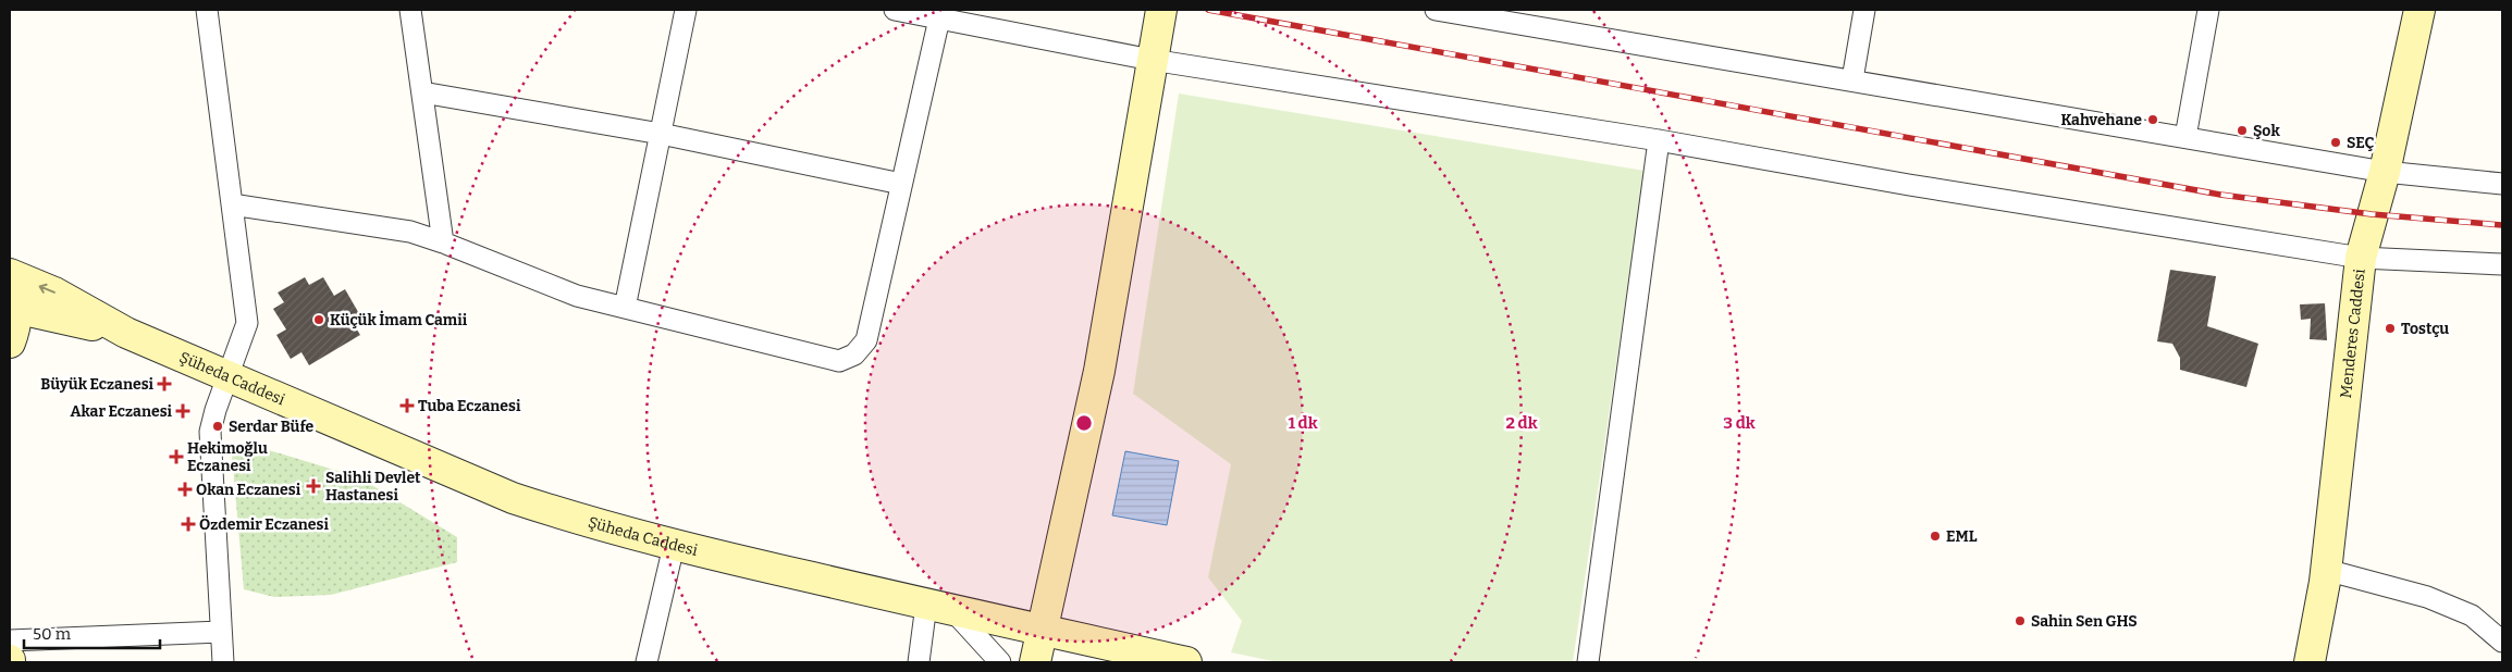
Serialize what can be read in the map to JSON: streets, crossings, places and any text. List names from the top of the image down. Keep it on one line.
{"streets":{"main road":["Menderes Caddesi","Şüheda Caddesi"]},"places":{"other":["Kahvehane","Şok","SEÇ","Küçük İmam Camii","Tostçu","Serdar Büfe","EML","Sahin Sen GHS"],"health":["Büyük Eczanesi","Tuba Eczanesi","Akar Eczanesi","Hekimoğlu Eczanesi","Salihli Devlet Hastanesi","Okan Eczanesi","Özdemir Eczanesi"]},"scale_bar":"50 m","rings":["1 dk","2 dk","3 dk"]}
